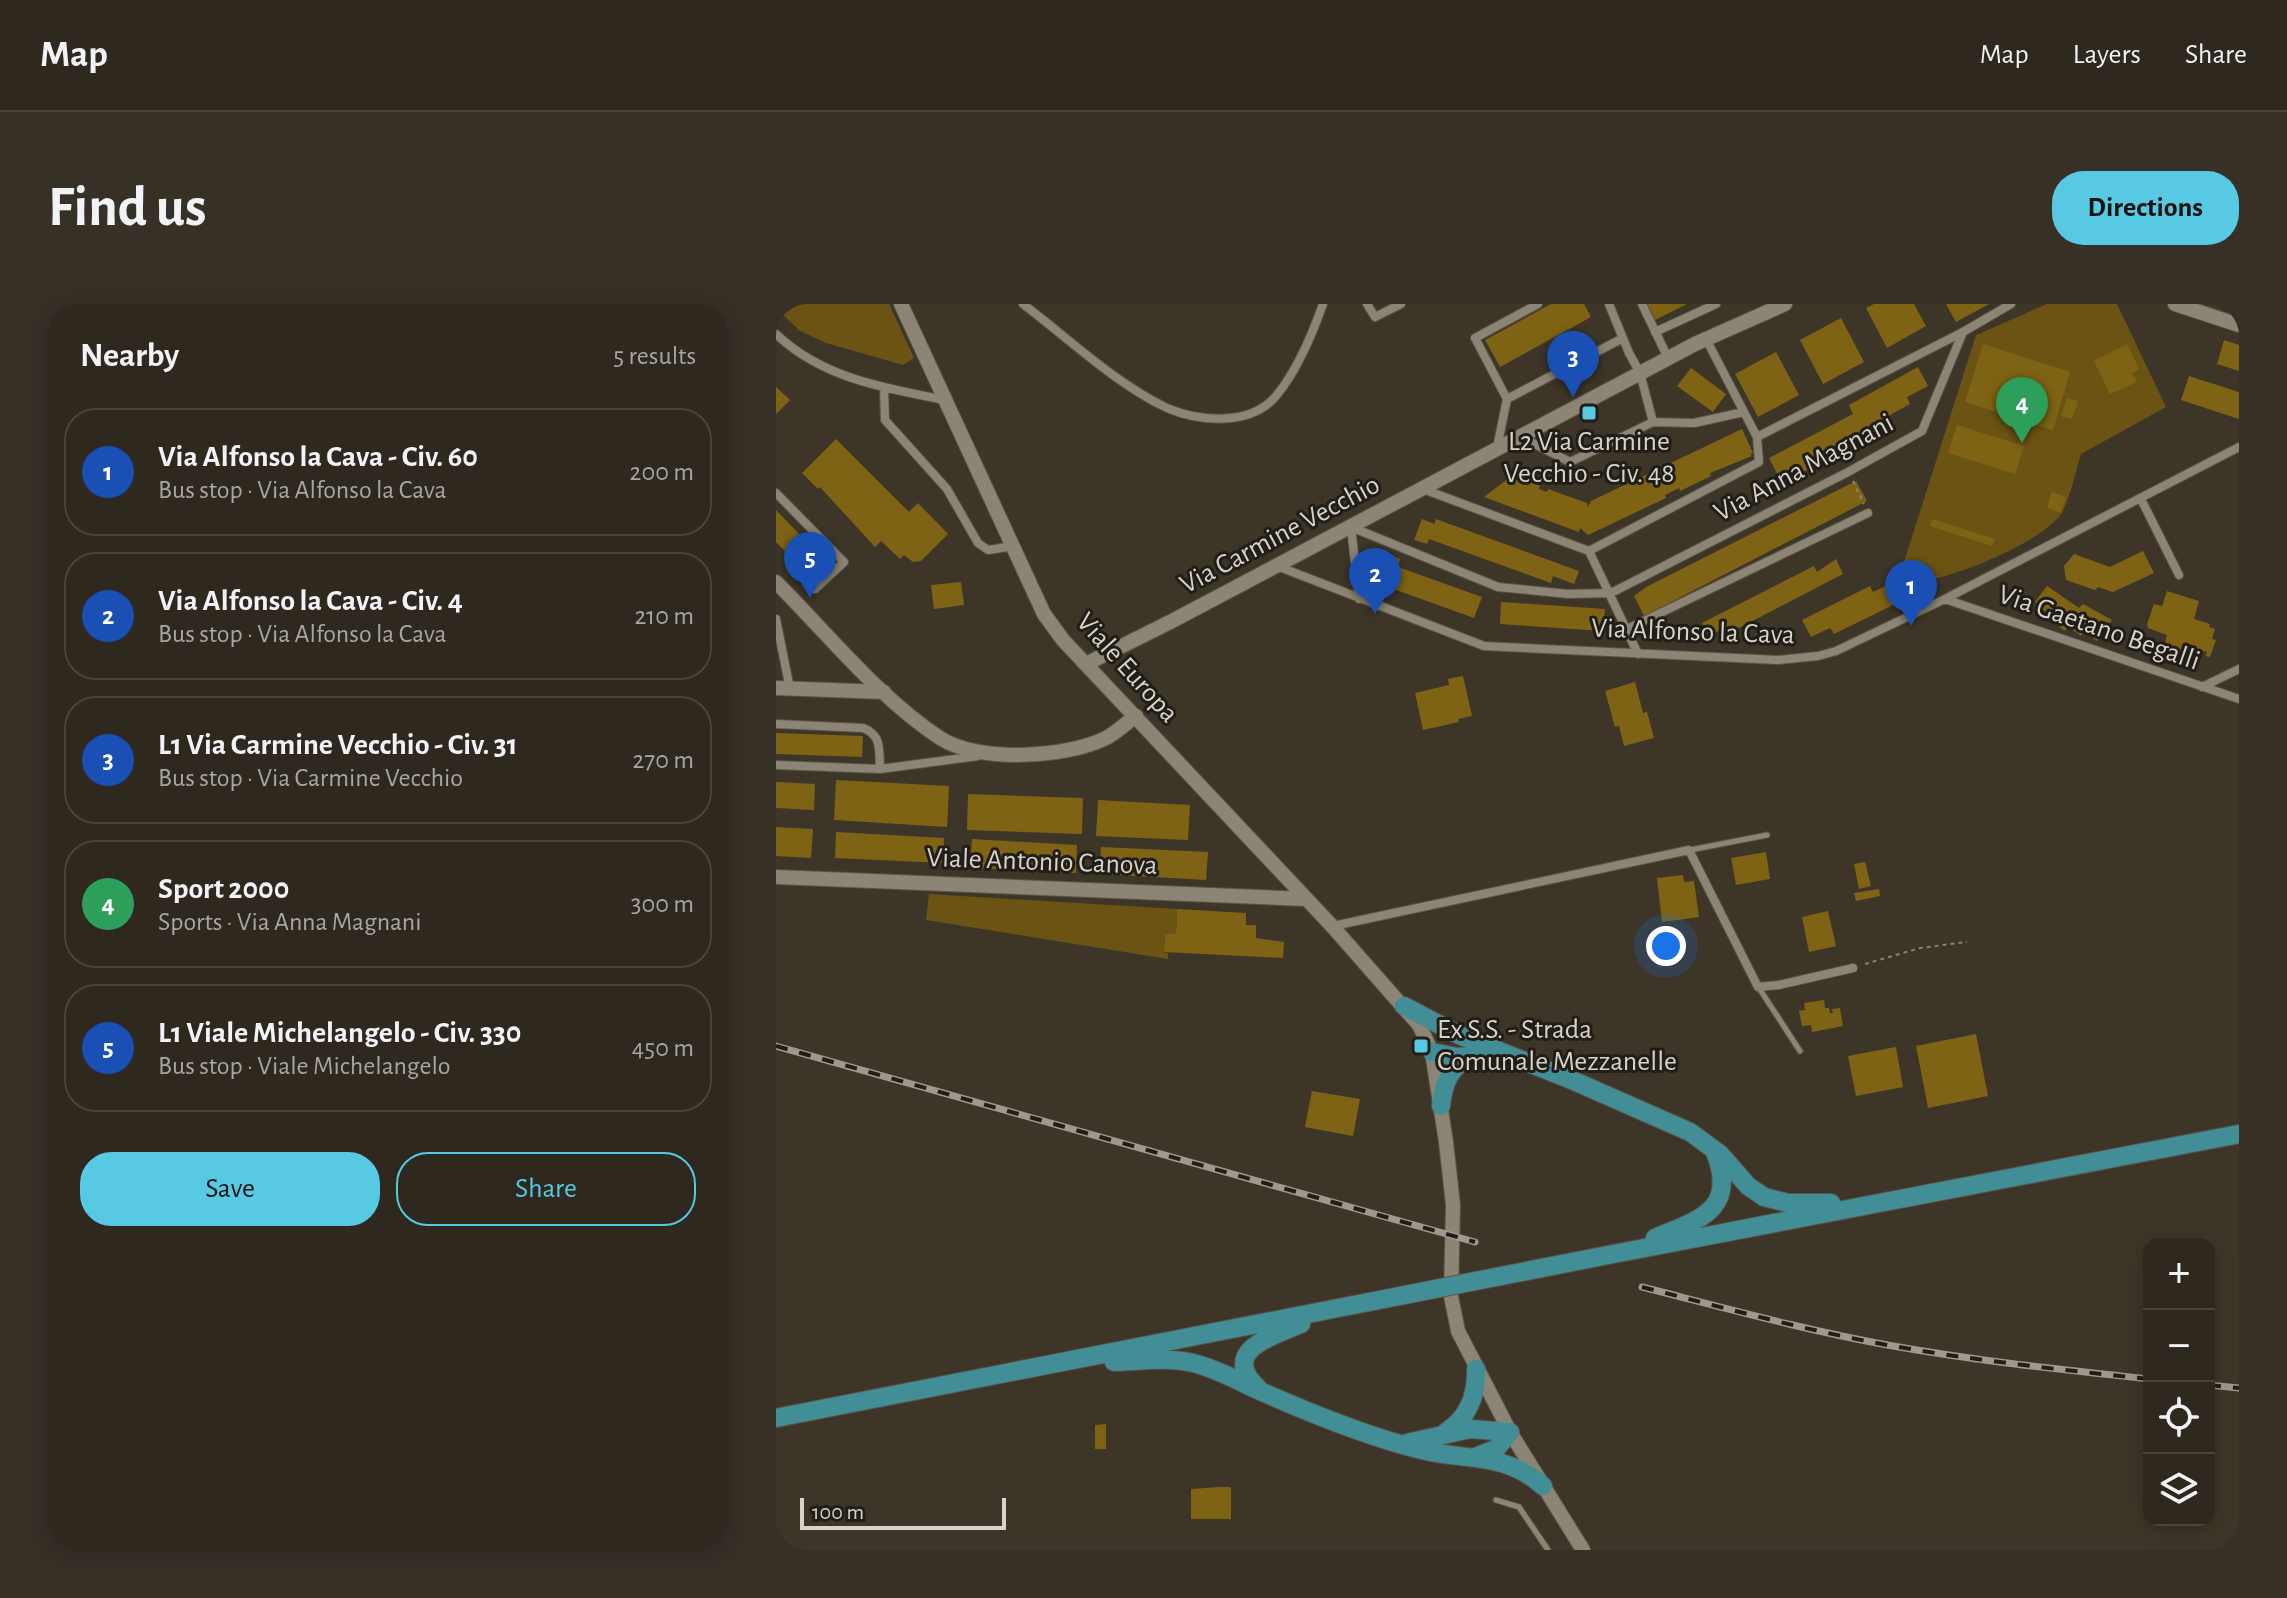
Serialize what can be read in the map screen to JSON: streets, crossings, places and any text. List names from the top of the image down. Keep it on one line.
{"streets":{"street":["Via Anna Magnani","Via Carmine Vecchio","Via Gaetano Begalli","Via Alfonso la Cava","Viale Europa","Viale Antonio Canova"]},"crossings":[["Via Carmine Vecchio","Via Alfonso la Cava"],["Via Carmine Vecchio","Viale Europa"],["Via Gaetano Begalli","Via Alfonso la Cava"],["Viale Europa","Viale Antonio Canova"]],"places":{"transit":["L2 Via Carmine Vecchio - Civ. 48","Ex S.S. - Strada Comunale Mezzanelle"]},"scale_bar":"100 m","page":{"header":"Map","nav":["Map","Layers","Share"],"buttons":["Directions",["Save","Share"]],"title":"Find us","heading":["Nearby","5 results"],"pins":["3","4","5","2","1"],"list":[{"mark":"1","name":"Via Alfonso la Cava - Civ. 60","note":"Bus stop · Via Alfonso la Cava","value":"200 m"},{"mark":"2","name":"Via Alfonso la Cava - Civ. 4","note":"Bus stop · Via Alfonso la Cava","value":"210 m"},{"mark":"3","name":"L1 Via Carmine Vecchio - Civ. 31","note":"Bus stop · Via Carmine Vecchio","value":"270 m"},{"mark":"4","name":"Sport 2000","note":"Sports · Via Anna Magnani","value":"300 m"},{"mark":"5","name":"L1 Viale Michelangelo - Civ. 330","note":"Bus stop · Viale Michelangelo","value":"450 m"}],"map_buttons":["+","−"],"scale":"100 m"}}
